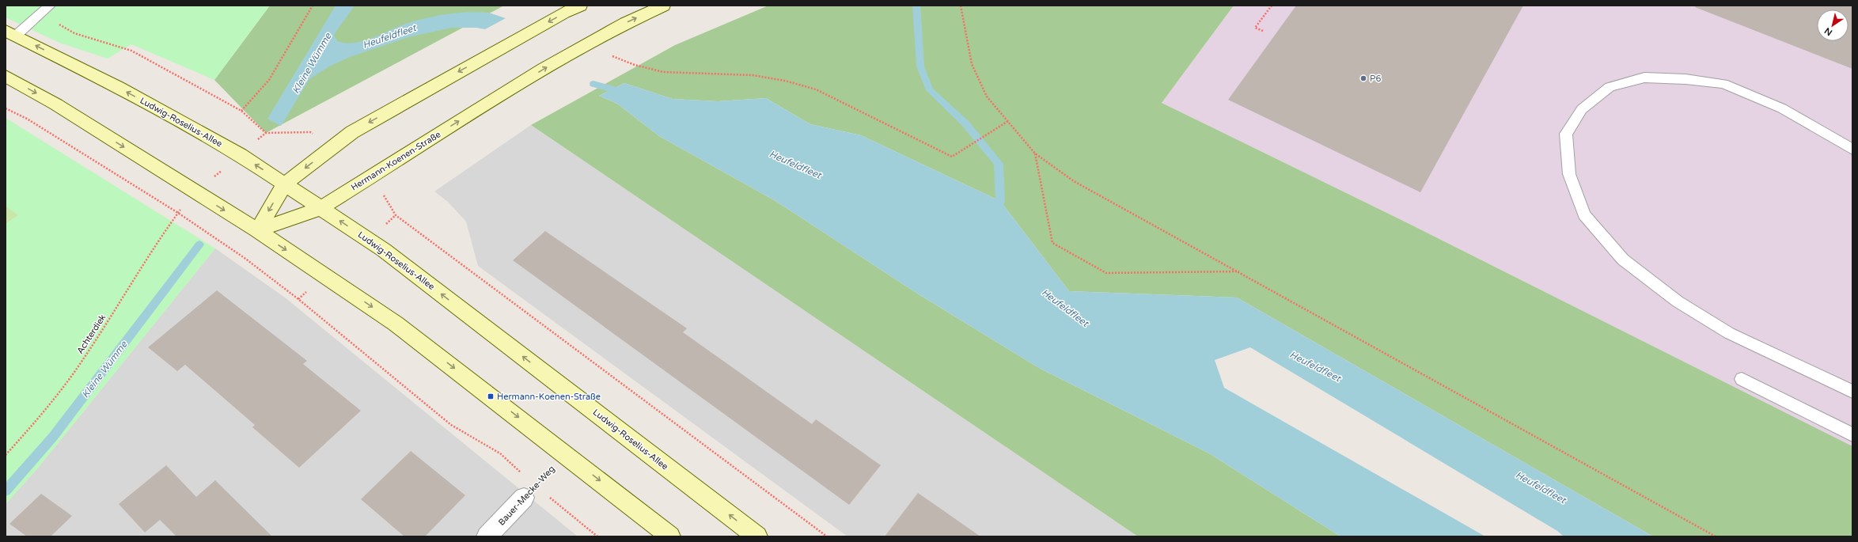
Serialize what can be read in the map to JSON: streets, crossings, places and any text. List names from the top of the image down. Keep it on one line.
{"streets":{"main road":["Ludwig-Roselius-Allee","Hermann-Koenen-Straße"],"street":["Bauer-Mecke-Weg"],"path":["Achterdiek"]},"crossings":[["Ludwig-Roselius-Allee","Hermann-Koenen-Straße"]],"water":["Heufeldfleet","Kleine Wümme"],"places":{"other":["P6"],"transit":["Hermann-Koenen-Straße"]},"north":"bottom left"}
